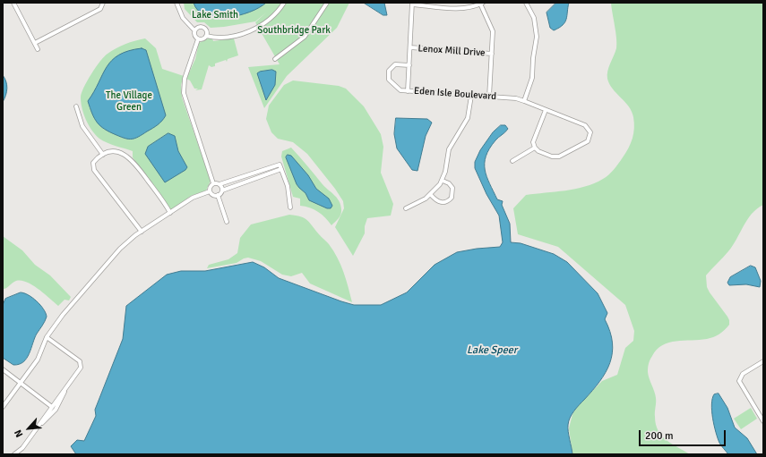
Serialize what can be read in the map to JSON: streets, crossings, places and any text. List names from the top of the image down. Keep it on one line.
{"streets":{"street":["Lenox Mill Drive","Eden Isle Boulevard"]},"crossings":[["Lenox Mill Drive","Eden Isle Boulevard"]],"water":["Lake Speer"],"parks":["Lake Smith","Southbridge Park","The Village Green"],"scale_bar":"200 m","north":"bottom left"}
